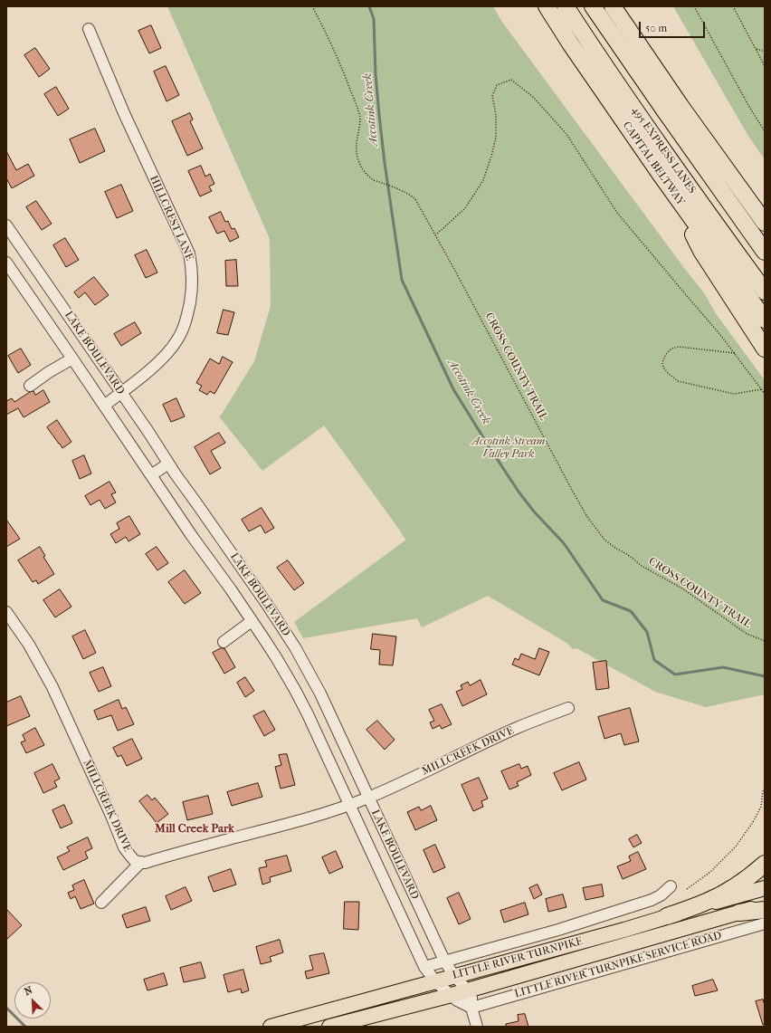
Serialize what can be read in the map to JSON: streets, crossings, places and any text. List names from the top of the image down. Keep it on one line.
{"streets":{"highway":["495 EXPRESS LANES","CAPITAL BELTWAY"],"main road":["LITTLE RIVER TURNPIKE"],"street":["HILLCREST LANE","LAKE BOULEVARD","MILLCREEK DRIVE","LITTLE RIVER TURNPIKE SERVICE ROAD"],"path":["CROSS COUNTY TRAIL"]},"crossings":[["HILLCREST LANE","LAKE BOULEVARD"],["LAKE BOULEVARD","MILLCREEK DRIVE"],["LAKE BOULEVARD","LITTLE RIVER TURNPIKE"],["LAKE BOULEVARD","LITTLE RIVER TURNPIKE SERVICE ROAD"]],"districts":["Mill Creek Park"],"water":["Accotink Creek"],"parks":["Accotink Stream Valley Park"],"scale_bar":"50 m","north":"top left"}
